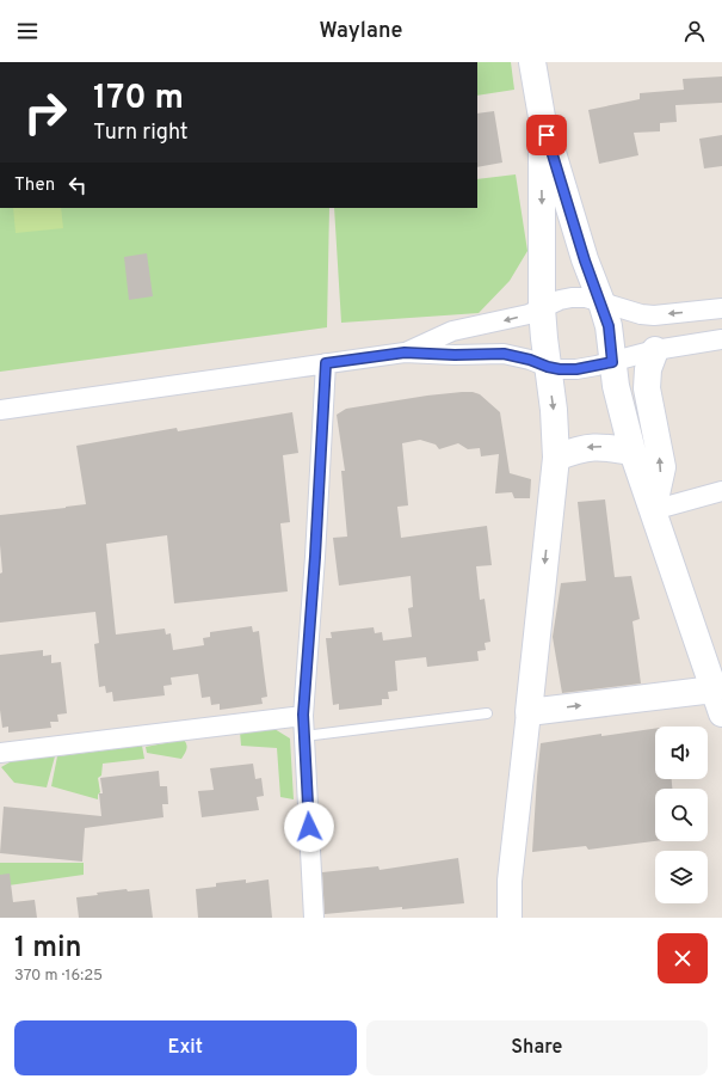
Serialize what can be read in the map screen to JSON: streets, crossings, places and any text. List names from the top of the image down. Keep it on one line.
{"page":{"header":"Waylane","turn":["170 m","Turn right"],"then":"Then","heading":["1 min","370 m · 16:25"],"buttons":["Exit","Share"]}}
